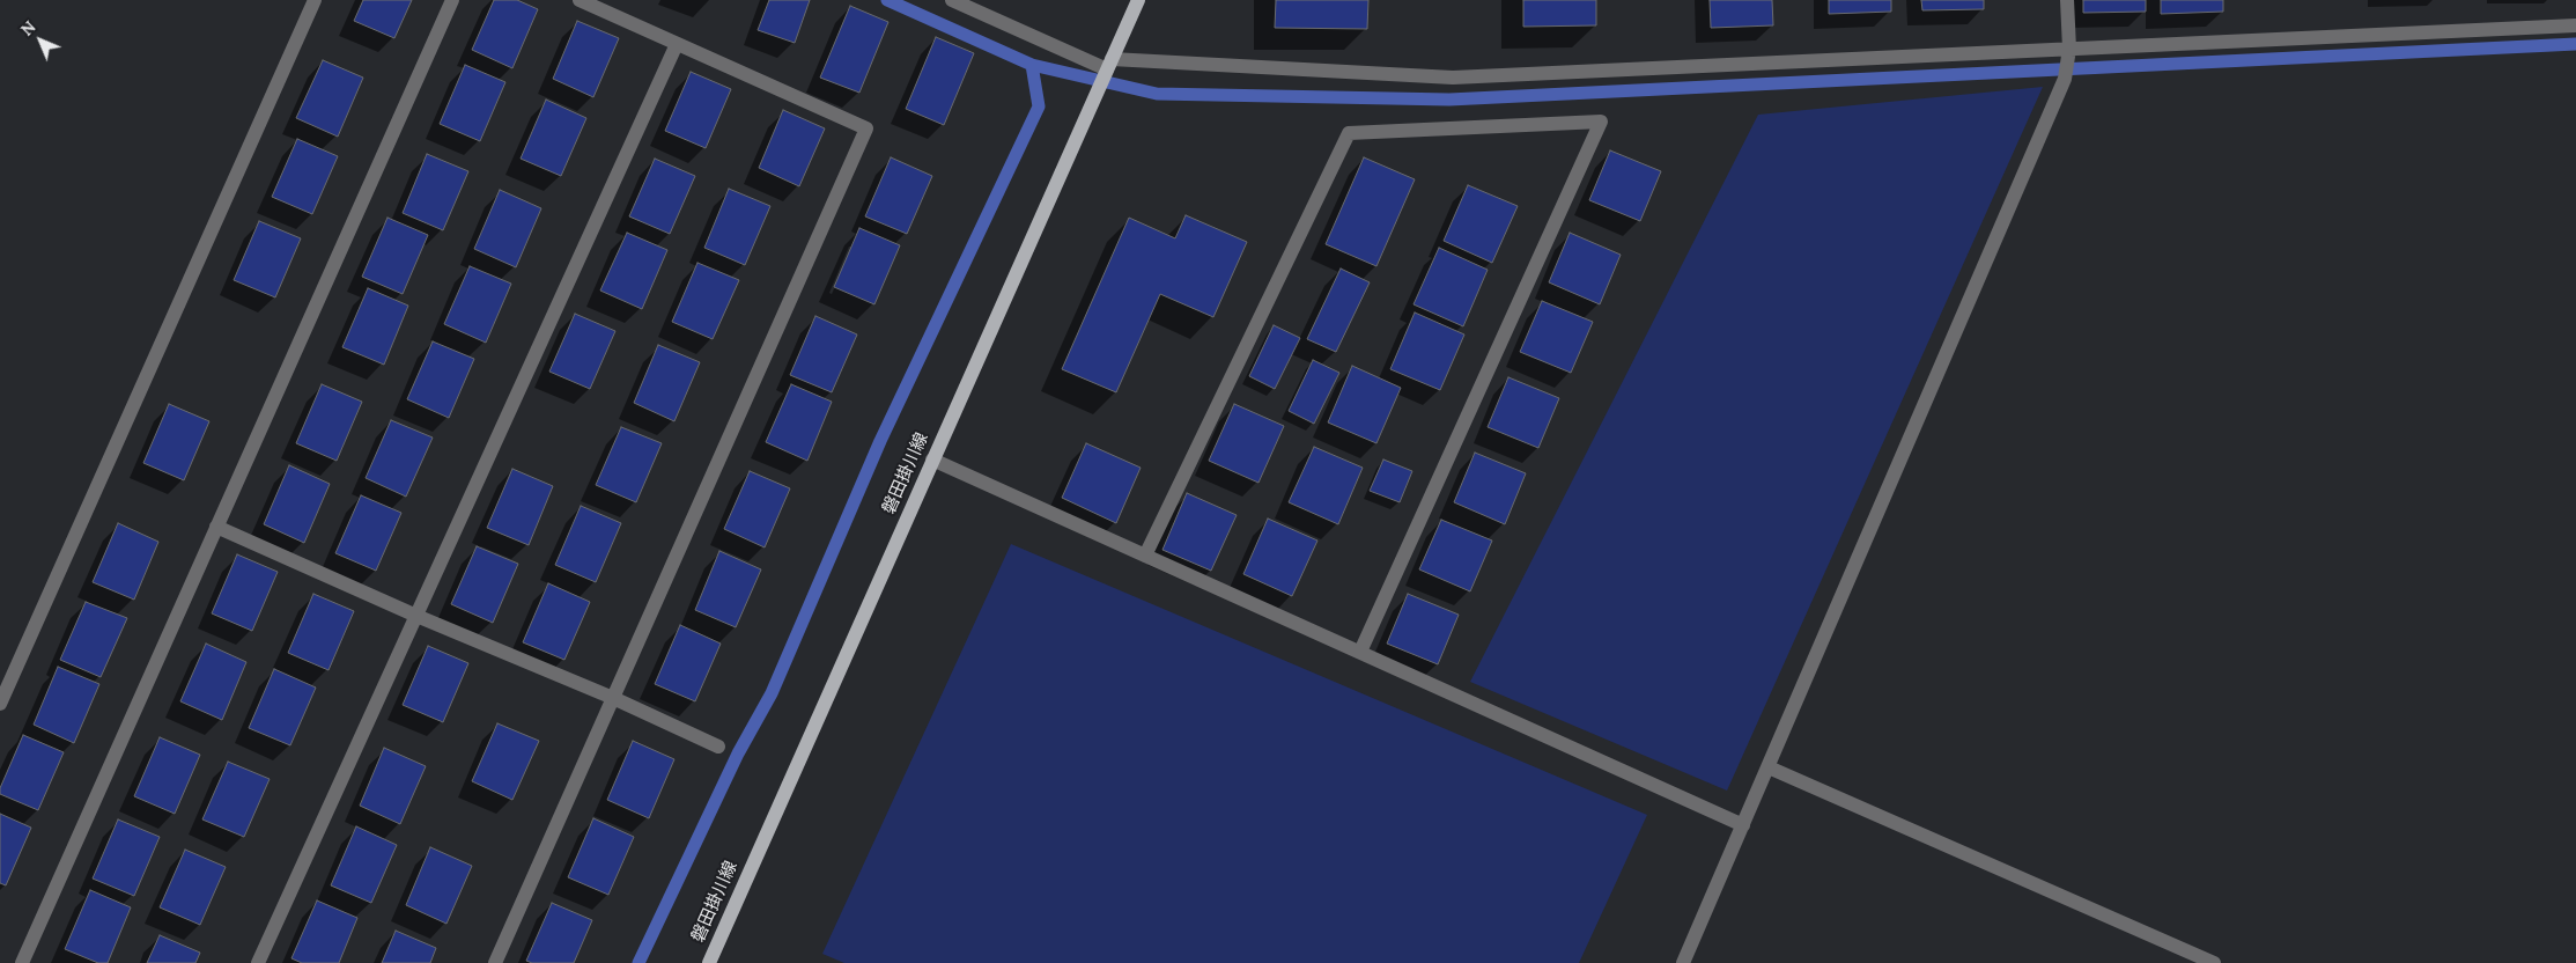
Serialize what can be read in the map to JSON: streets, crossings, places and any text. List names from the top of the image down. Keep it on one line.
{"streets":{"main road":["磐田掛川線"]},"north":"top left"}
